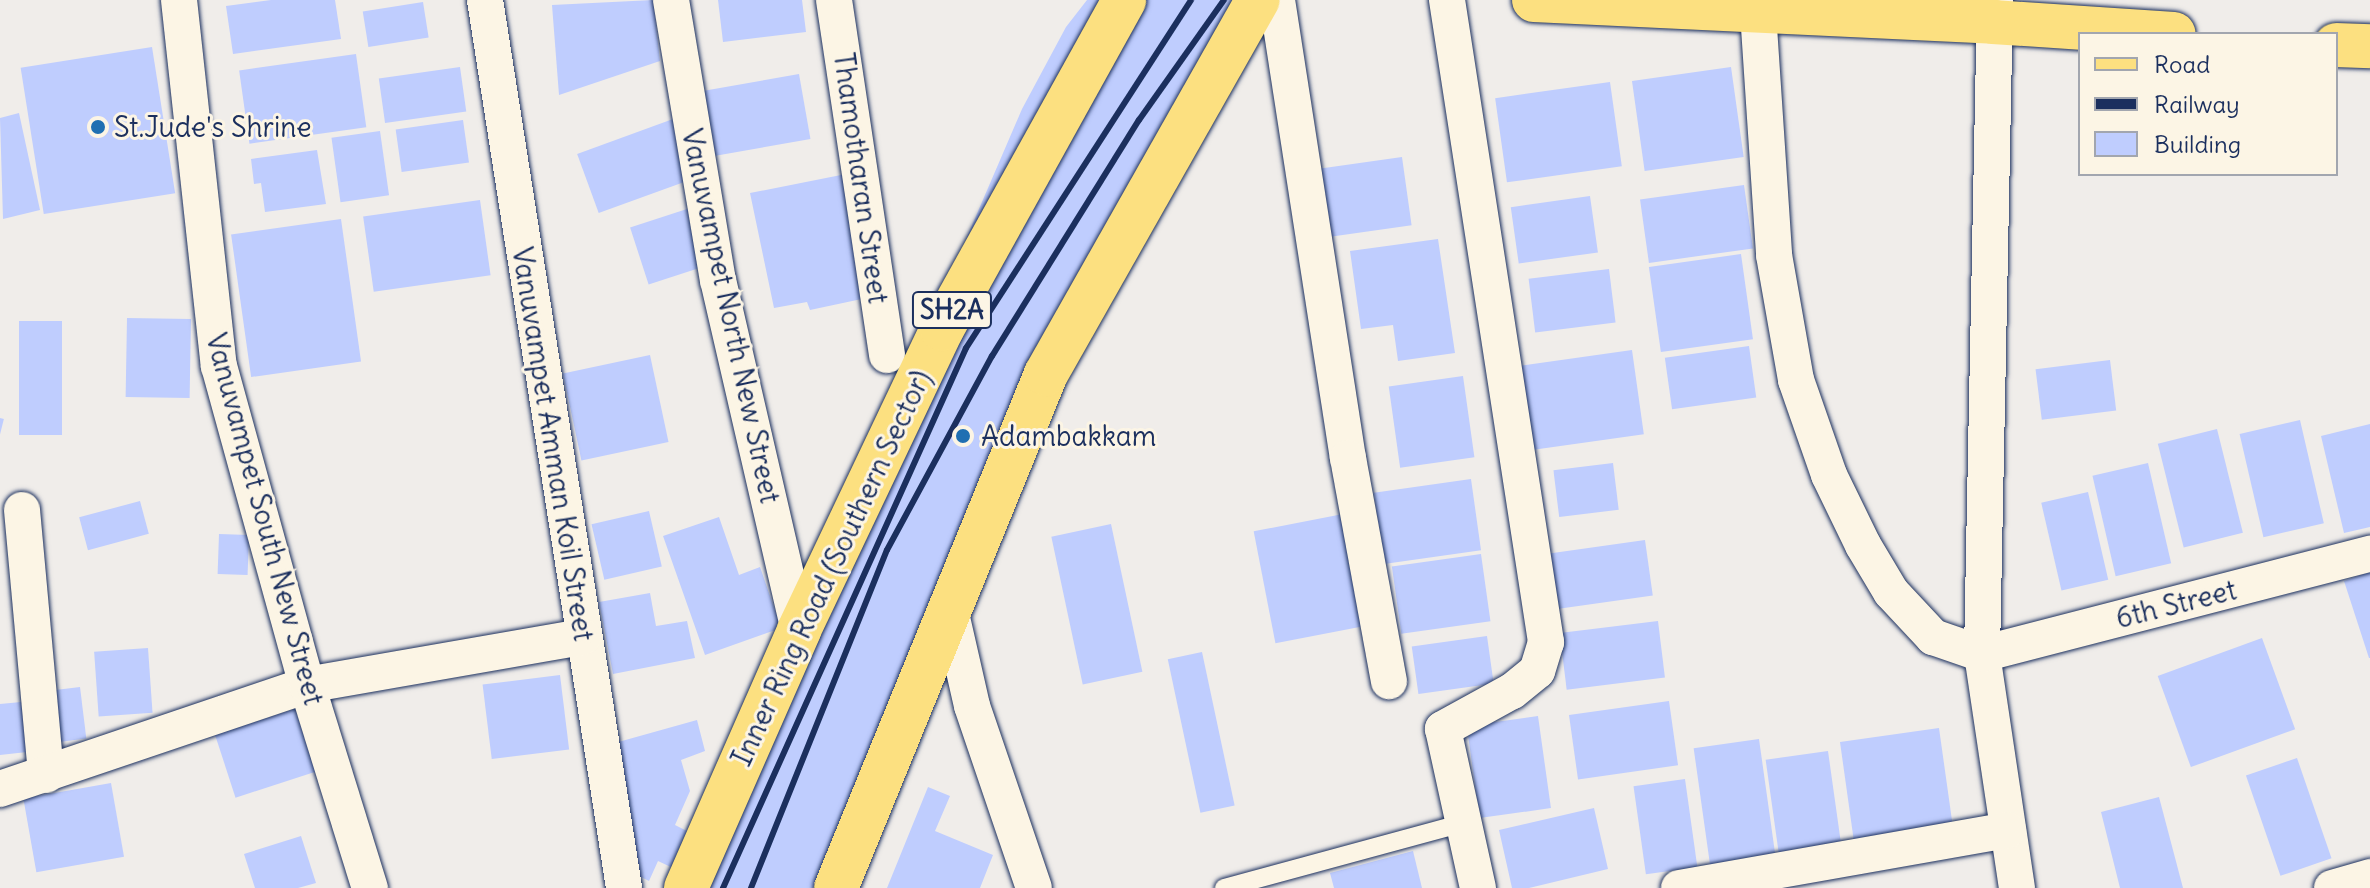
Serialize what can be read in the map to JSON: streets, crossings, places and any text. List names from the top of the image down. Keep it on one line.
{"streets":{"main road":["SH2A","Inner Ring Road (Southern Sector)"],"street":["Thamotharan Street","Vanuvampet North New Street","Vanuvampet Amman Koil Street","Vanuvampet South New Street","6th Street"]},"crossings":[["Vanuvampet North New Street","Inner Ring Road (Southern Sector)"]],"places":["St.Jude's Shrine","Adambakkam"],"legend":["Road","Railway","Building"]}
